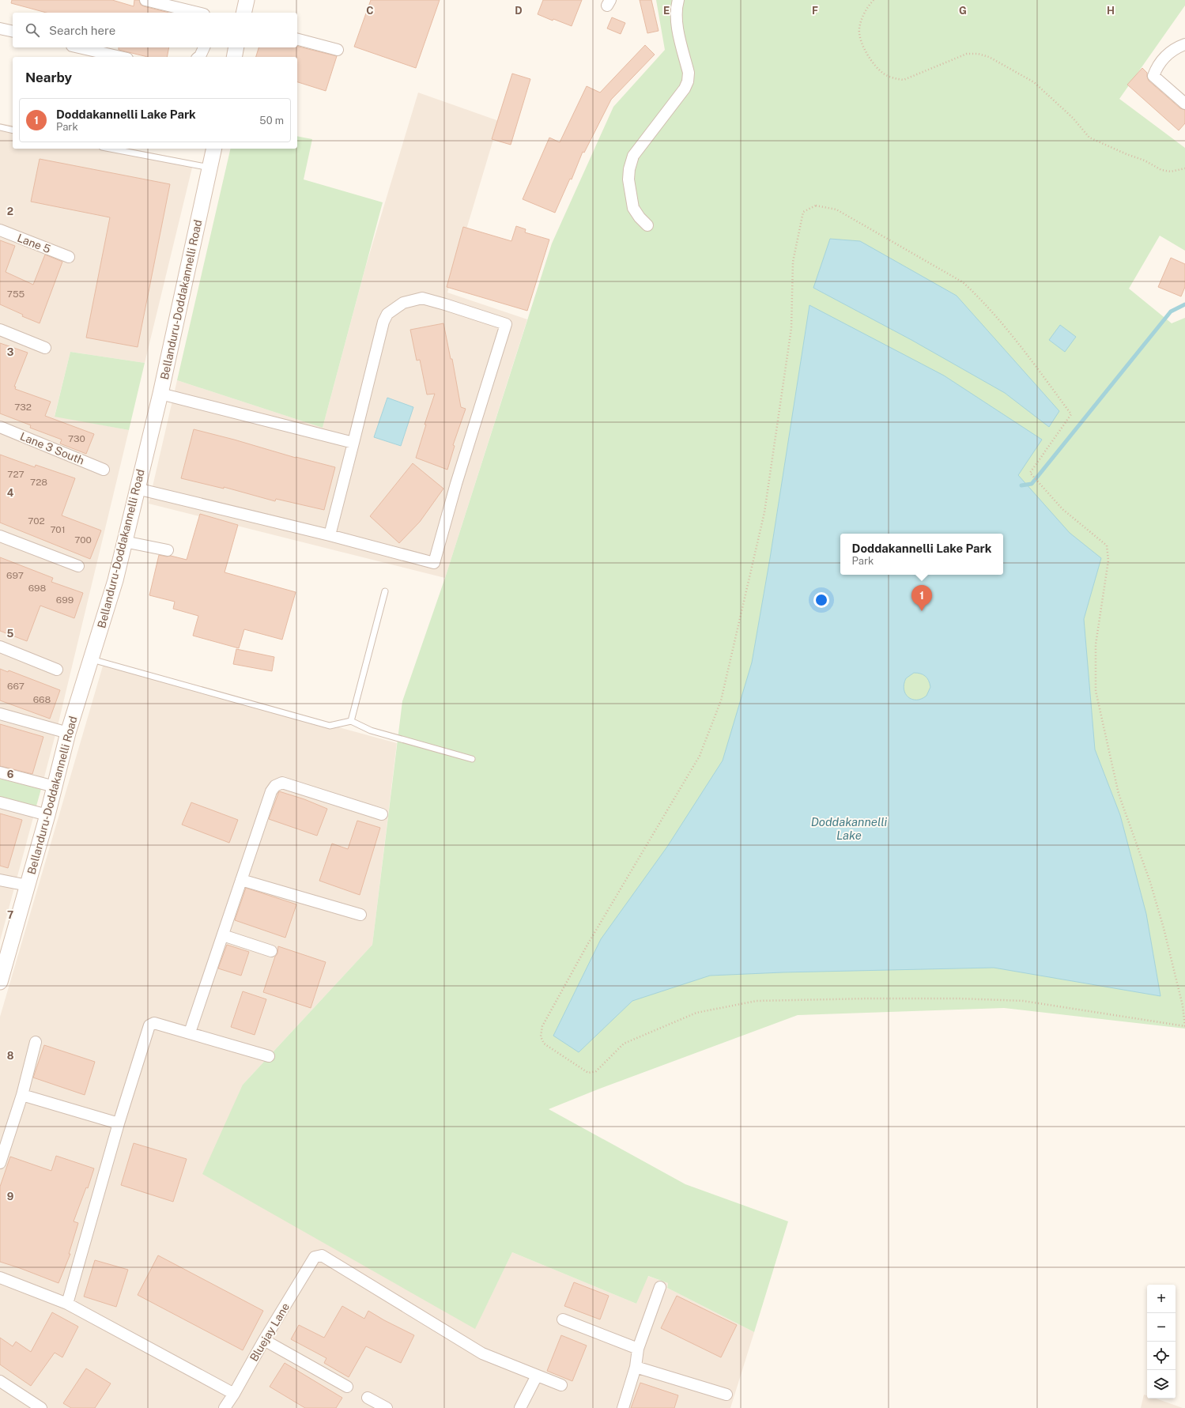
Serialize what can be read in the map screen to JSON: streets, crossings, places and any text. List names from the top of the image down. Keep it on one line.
{"streets":{"street":["Lane 5","Bellanduru-Doddakannelli Road","Lane 3 South","Bluejay Lane"]},"water":["Doddakannelli Lake"],"house_numbers":["755","732","730","727","728","702","701","700","697","698","699","667","668"],"page":{"search":"Search here","heading":"Nearby","list":[{"mark":"1","name":"Doddakannelli Lake Park","note":"Park","value":"50 m"}],"popup":["Doddakannelli Lake Park","Park"],"pins":"1","map_buttons":["+","−"]},"grid":{"columns":["C","D","E","F","G","H"],"rows":["2","3","4","5","6","7","8","9"]}}
